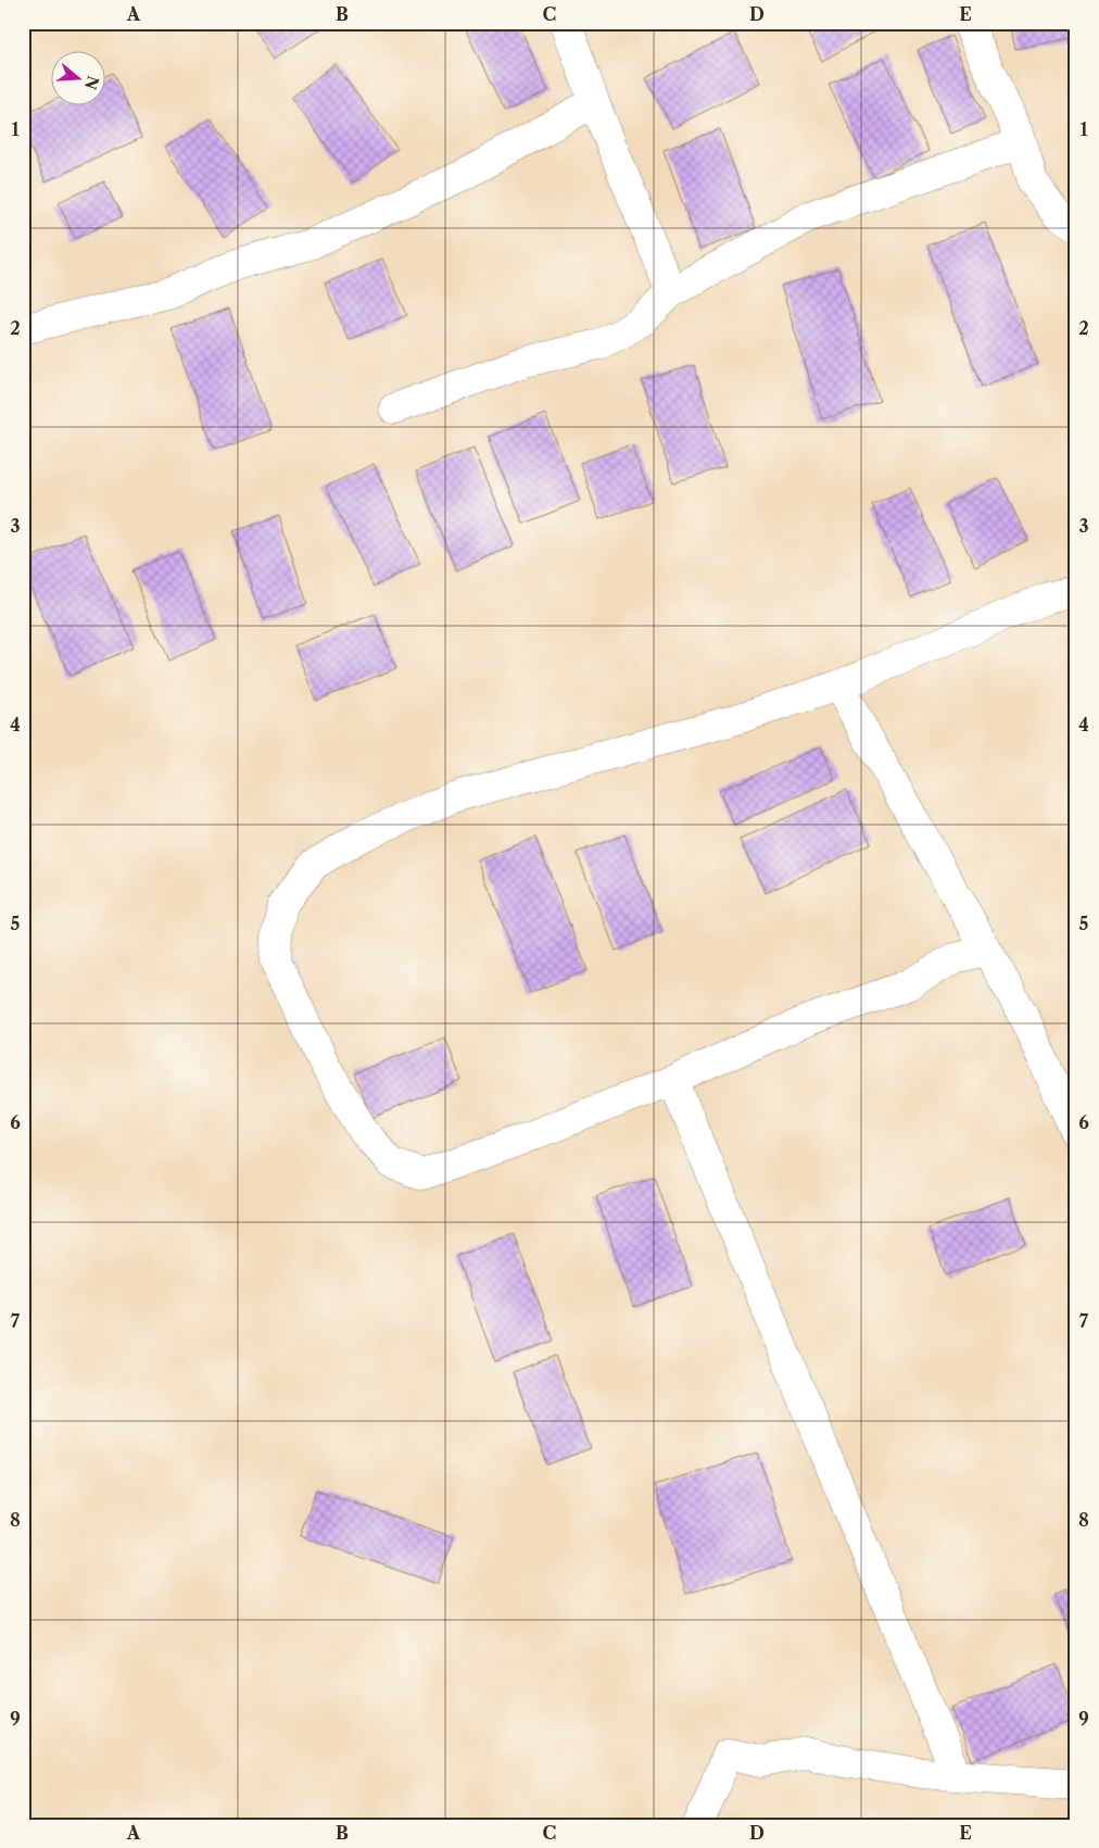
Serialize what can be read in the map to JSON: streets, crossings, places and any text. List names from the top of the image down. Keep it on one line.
{"north":"right","grid":{"columns":["A","B","C","D","E"],"rows":["1","2","3","4","5","6","7","8","9"]}}
